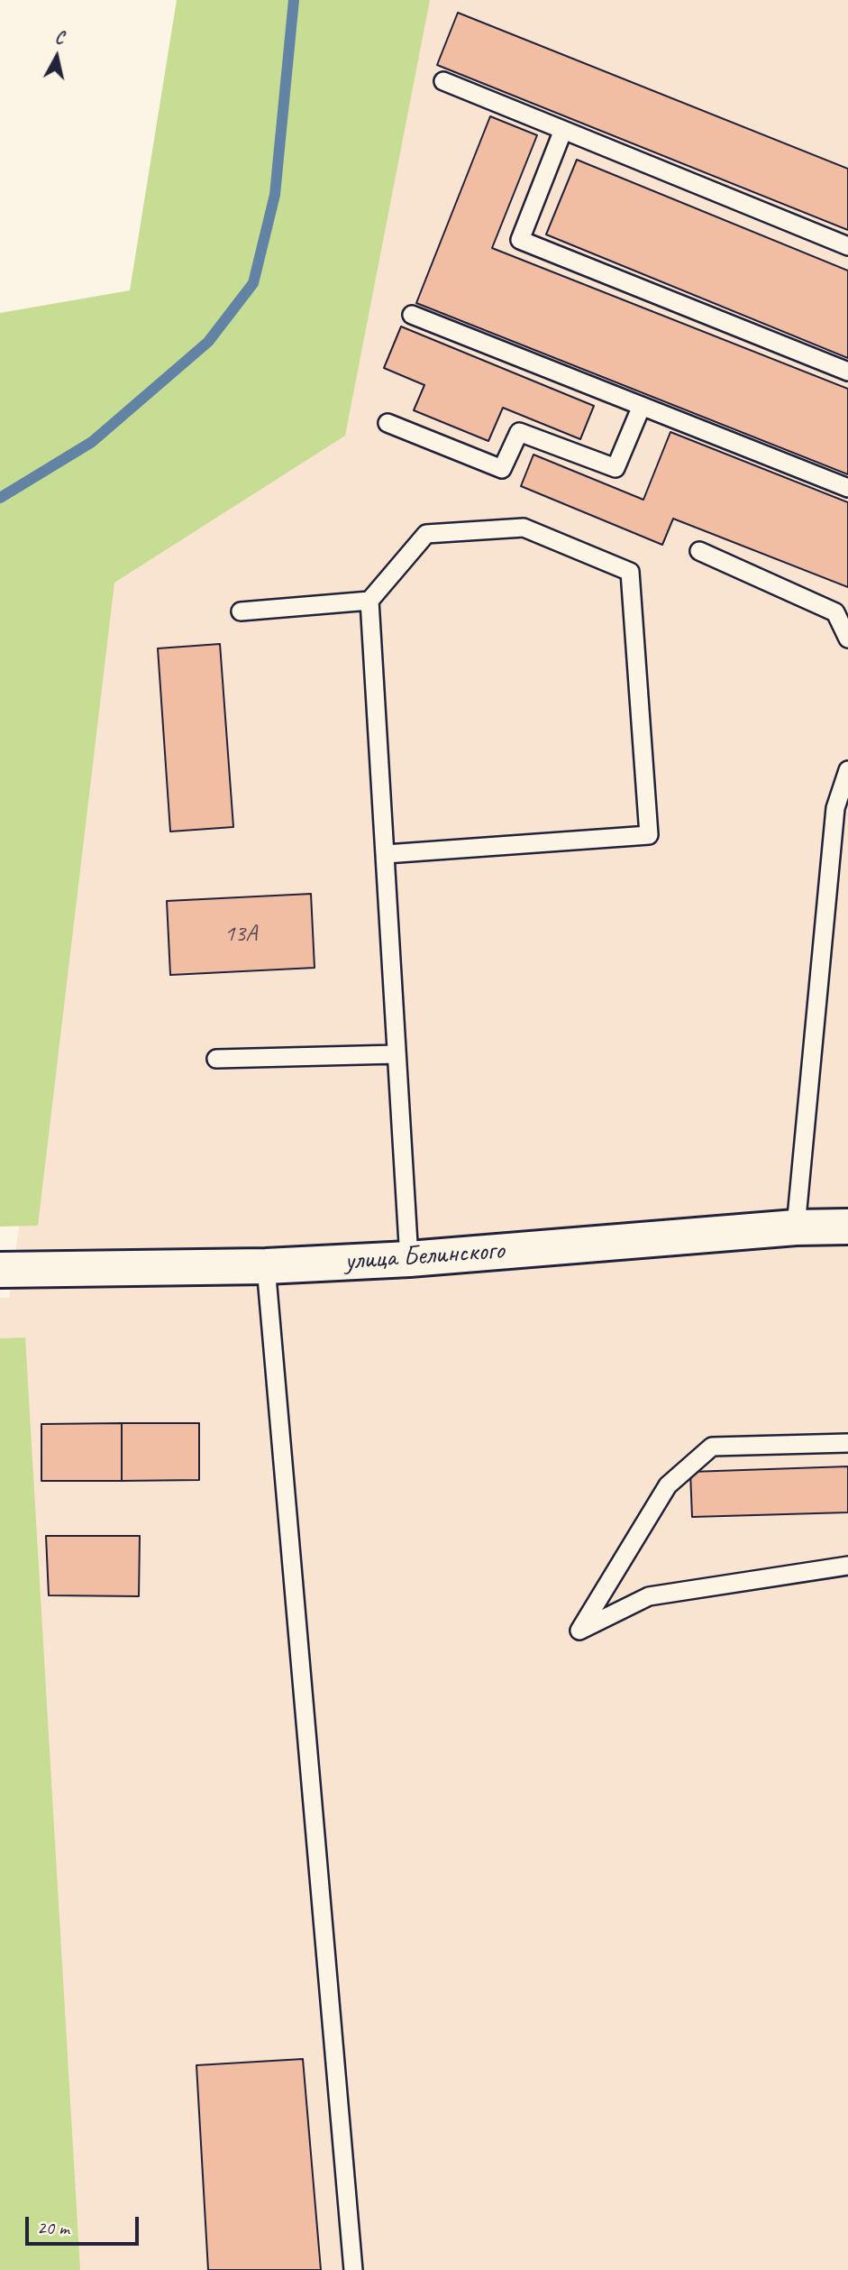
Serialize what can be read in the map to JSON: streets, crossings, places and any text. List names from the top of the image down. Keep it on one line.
{"streets":{"street":["улица Белинского"]},"house_numbers":["13А"],"scale_bar":"20 m","north":"top"}
